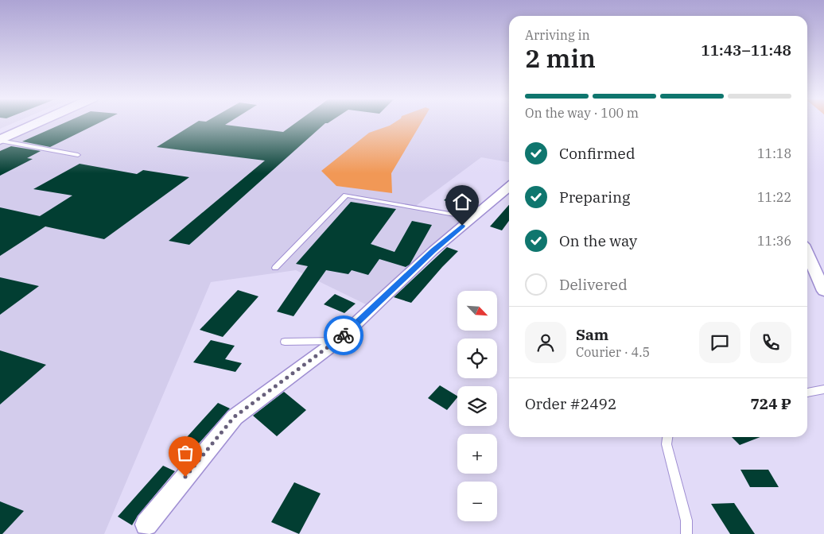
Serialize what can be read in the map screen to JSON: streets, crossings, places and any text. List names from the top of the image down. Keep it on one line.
{"north":"bottom right","page":{"heading":["2 min","Arriving in","11:43–11:48"],"panel":["Sam","Courier · 4.5","Order #2492","724 ₽"],"bar":"On the way · 100 m","list":[["Confirmed","11:18"],["Preparing","11:22"],["On the way","11:36"],"Delivered"],"map_buttons":["+","−"]}}
